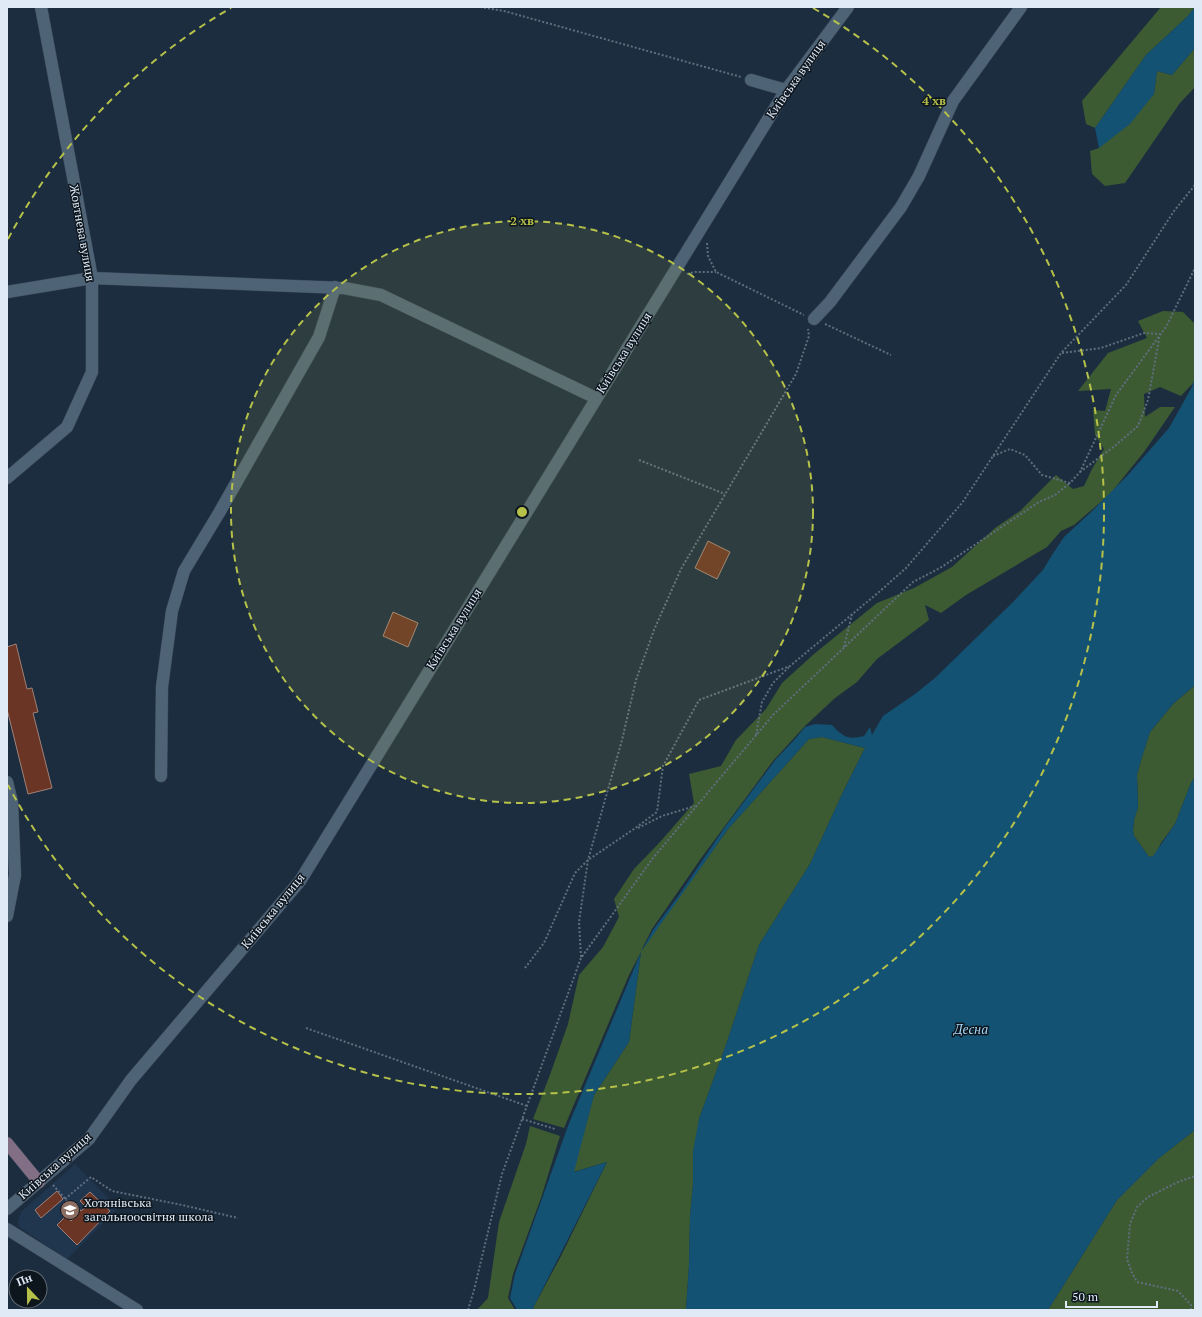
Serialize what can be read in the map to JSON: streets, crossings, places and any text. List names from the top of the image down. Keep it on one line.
{"streets":{"street":["Київська вулиця","Жовтнева вулиця"]},"water":["Десна"],"places":{"school or university":["Хотянівська загальноосвітня школа"]},"scale_bar":"50 m","north":"top","rings":["4 хв","2 хв"]}
